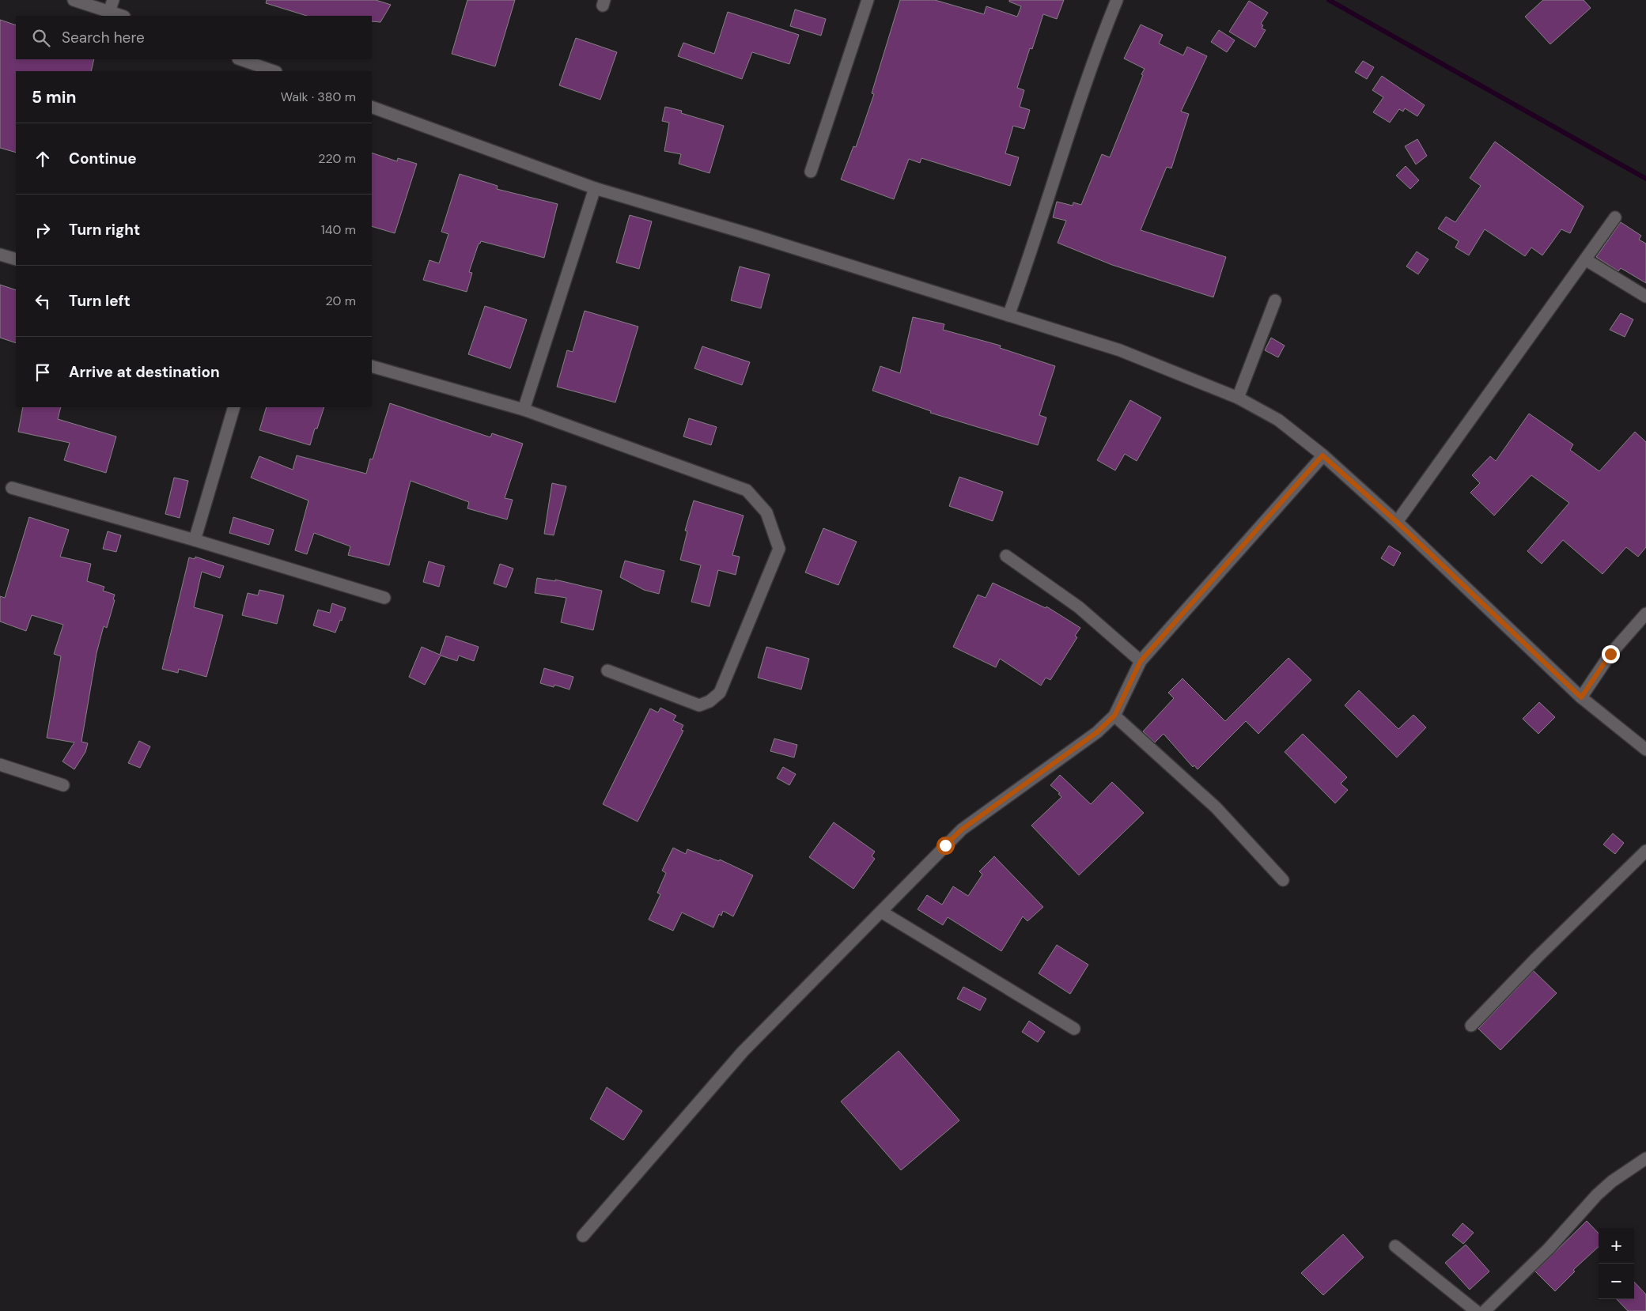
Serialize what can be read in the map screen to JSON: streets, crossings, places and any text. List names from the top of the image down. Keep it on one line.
{"page":{"search":"Search here","heading":["5 min","Walk · 380 m"],"list":[["Continue","220 m"],["Turn right","140 m"],["Turn left","20 m"],"Arrive at destination"],"map_buttons":["+","−"]}}
